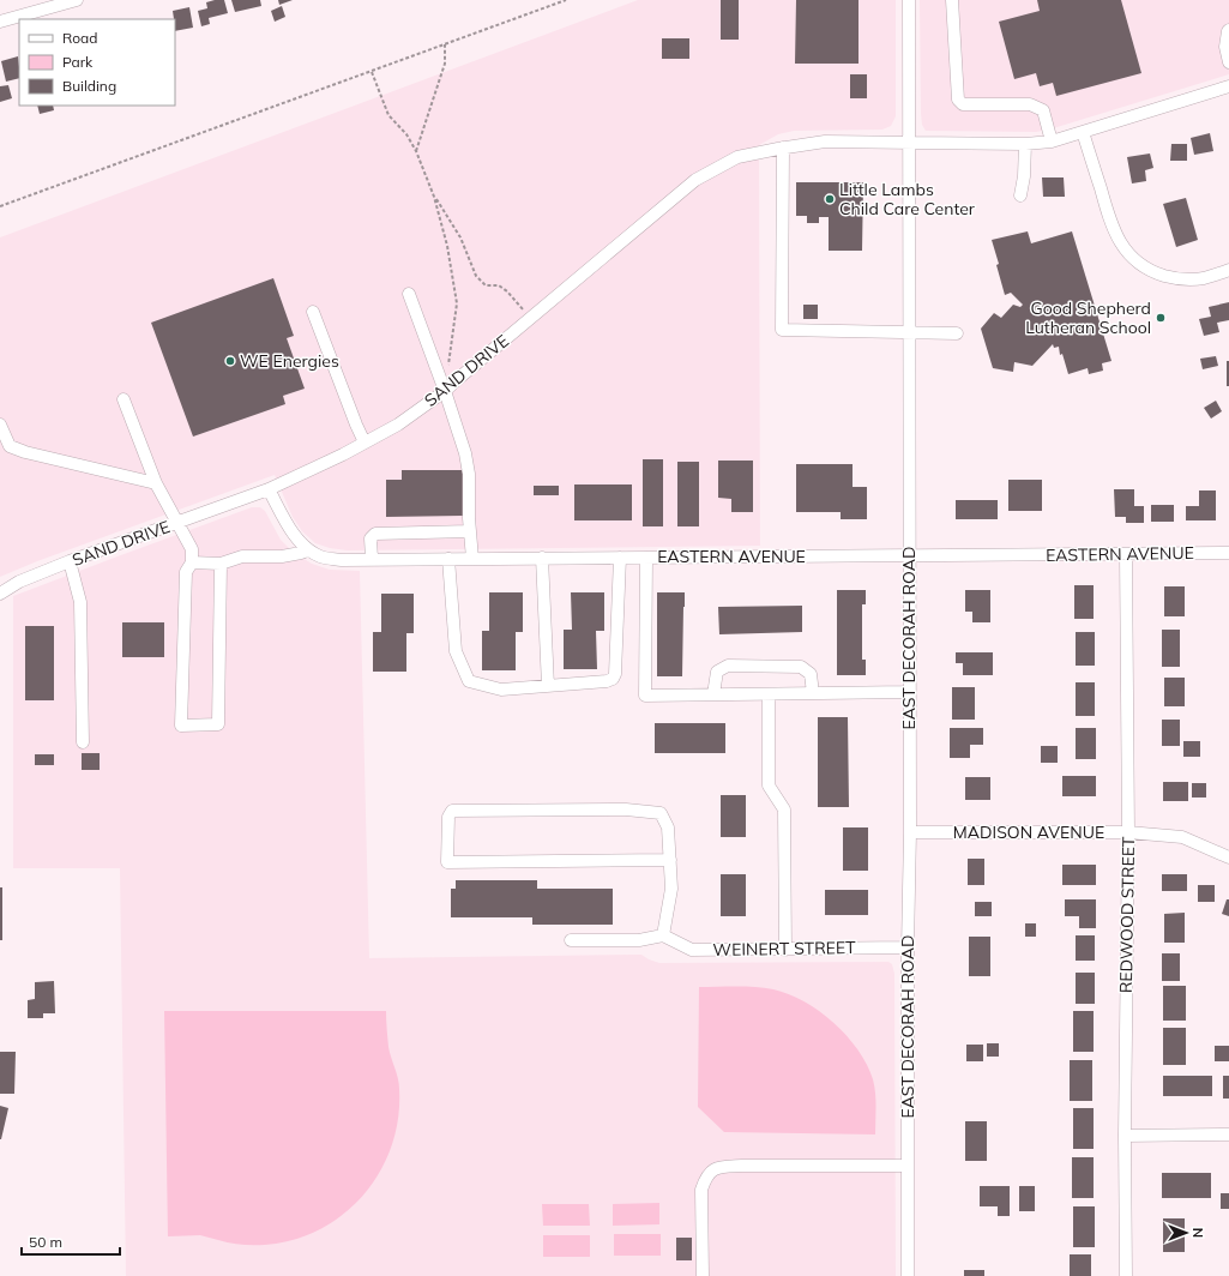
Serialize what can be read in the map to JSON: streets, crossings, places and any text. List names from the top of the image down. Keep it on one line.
{"streets":{"street":["SAND DRIVE","EASTERN AVENUE","EAST DECORAH ROAD","MADISON AVENUE","REDWOOD STREET","WEINERT STREET"]},"crossings":[["SAND DRIVE","EASTERN AVENUE"],["SAND DRIVE","EAST DECORAH ROAD"],["EASTERN AVENUE","EAST DECORAH ROAD"],["EASTERN AVENUE","REDWOOD STREET"],["EAST DECORAH ROAD","MADISON AVENUE"],["EAST DECORAH ROAD","WEINERT STREET"],["MADISON AVENUE","REDWOOD STREET"]],"places":["Little Lambs Child Care Center","Good Shepherd Lutheran School","WE Energies"],"legend":["Road","Park","Building"],"scale_bar":"50 m","north":"right"}
